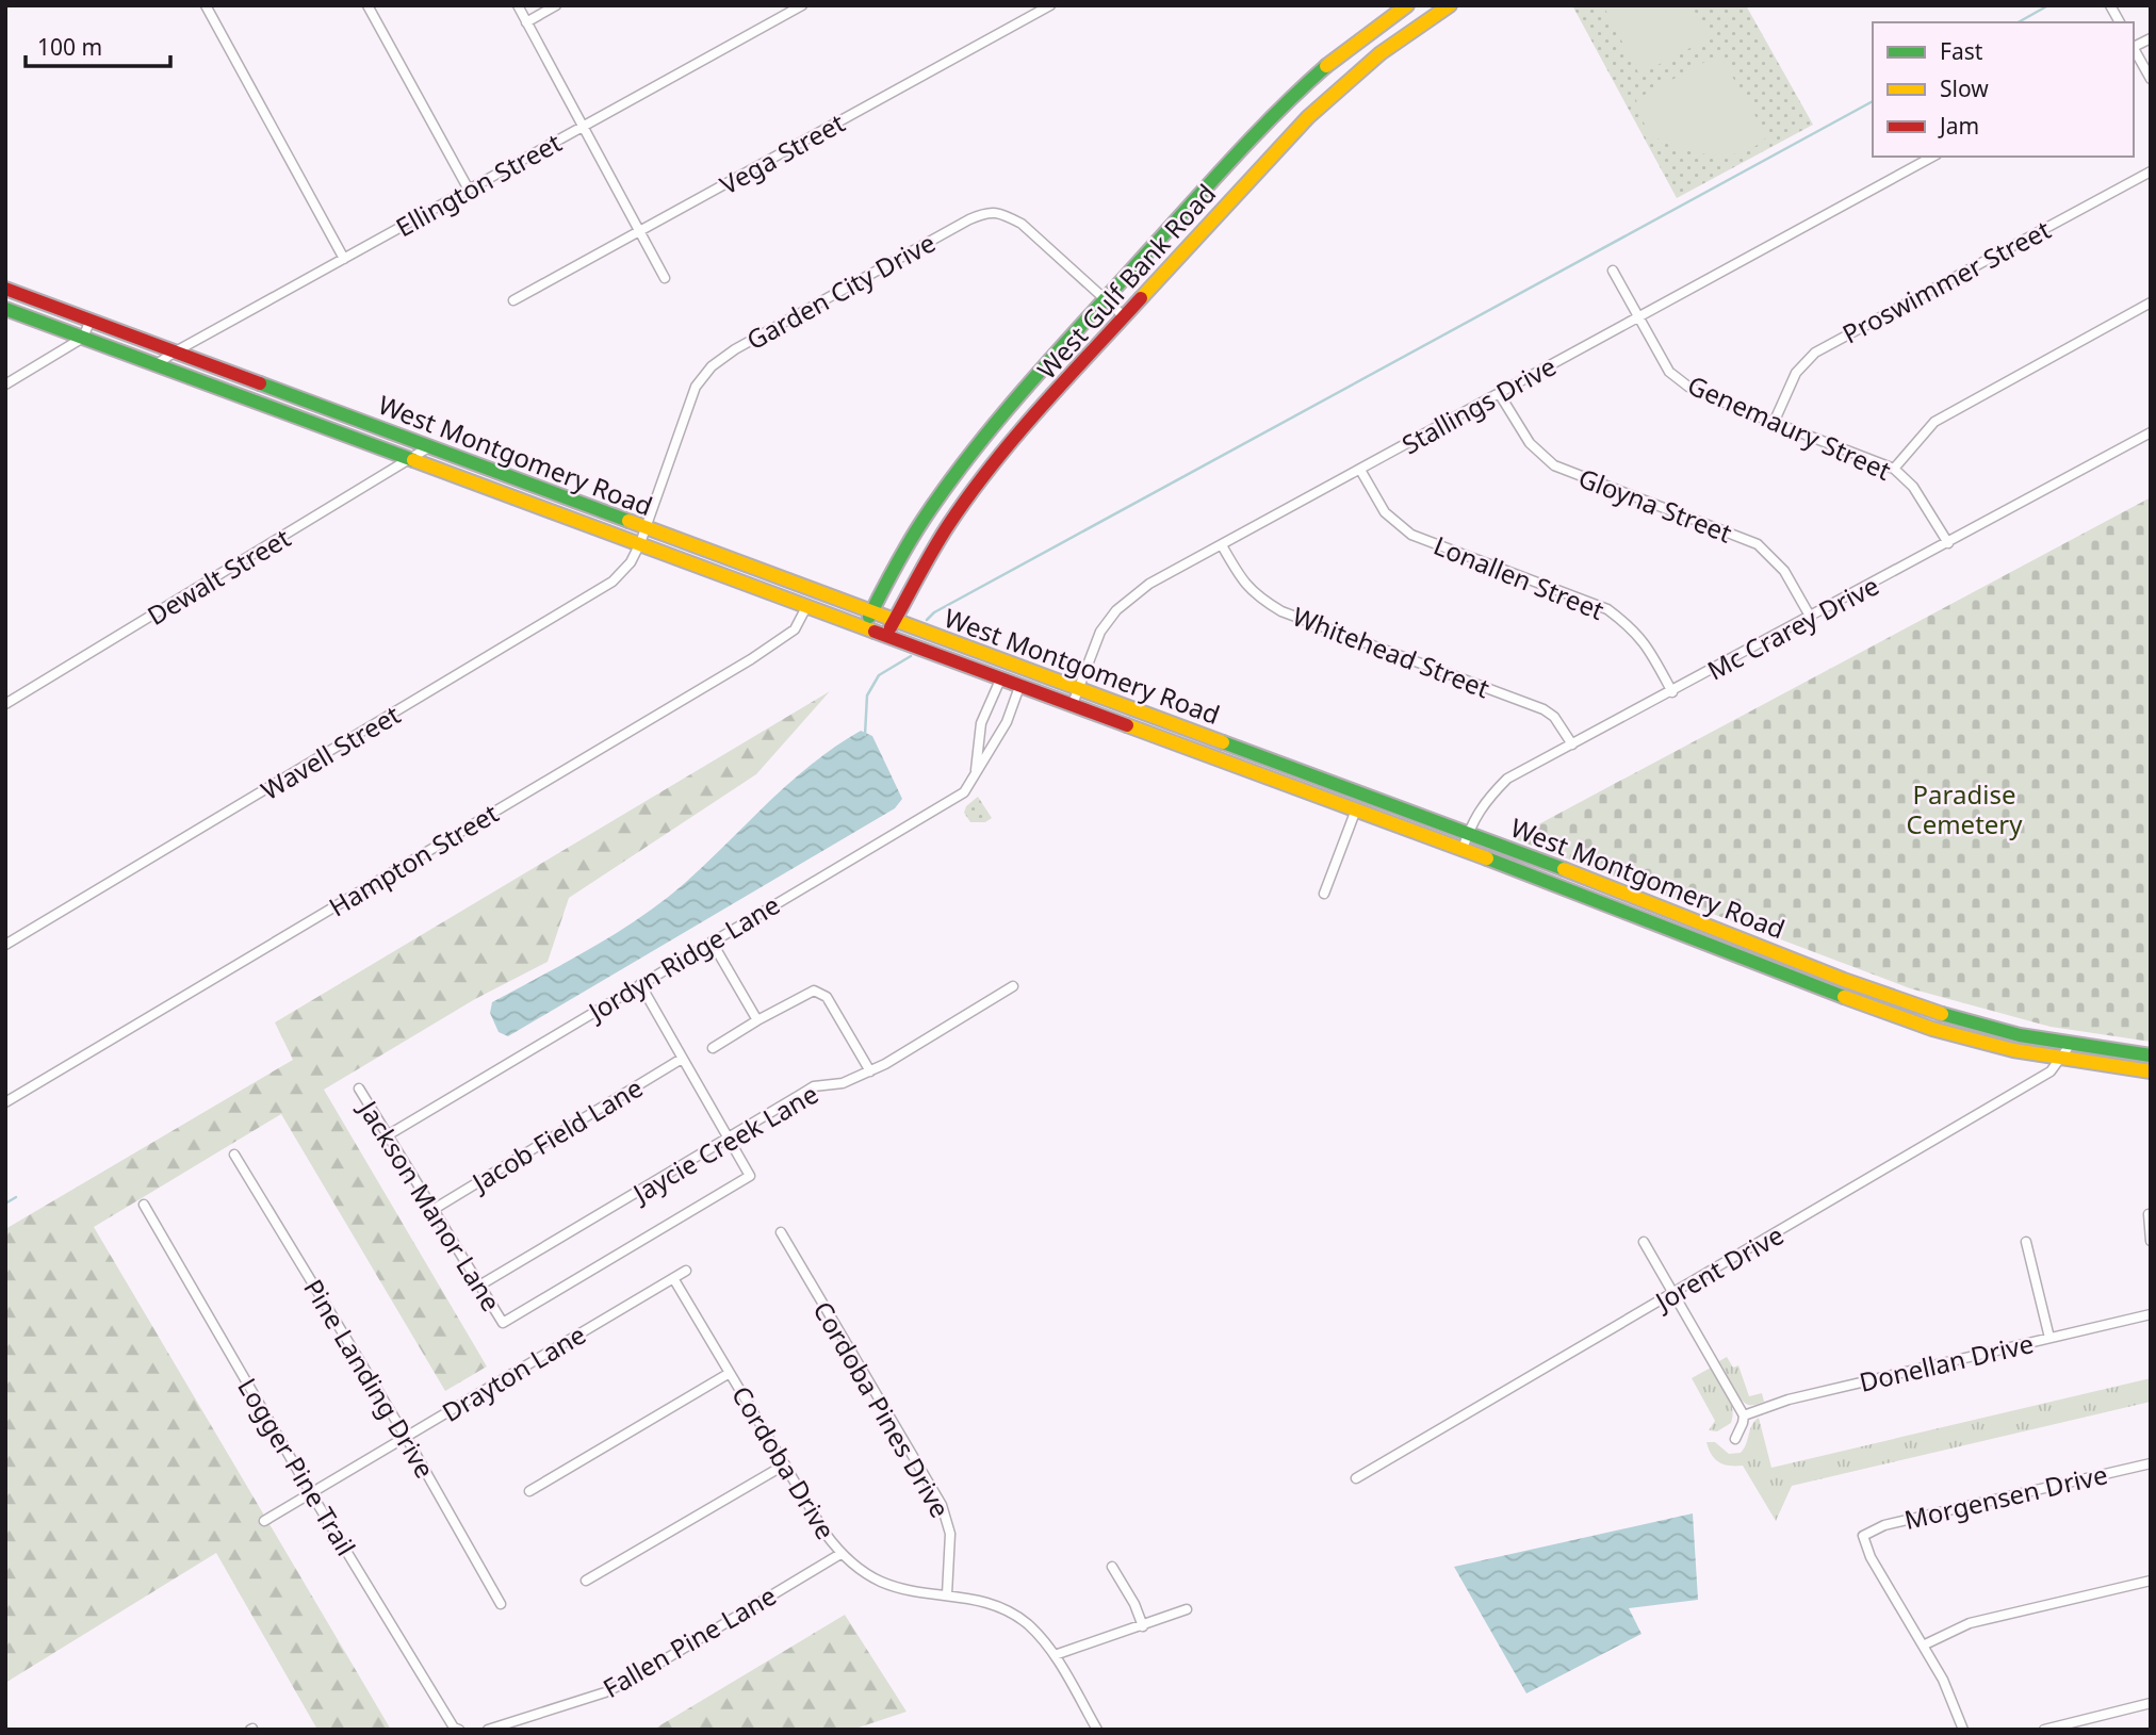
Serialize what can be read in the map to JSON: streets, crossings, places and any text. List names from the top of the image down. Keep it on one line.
{"streets":{"main road":["West Gulf Bank Road","West Montgomery Road"],"street":["Vega Street","Ellington Street","Proswimmer Street","Garden City Drive","Stallings Drive","Genemaury Street","Gloyna Street","Dewalt Street","Lonallen Street","Mc Crarey Drive","Whitehead Street","Wavell Street","Hampton Street","Jordyn Ridge Lane","Jacob Field Lane","Jaycie Creek Lane","Jackson Manor Lane","Jorent Drive","Donellan Drive","Drayton Lane","Pine Landing Drive","Cordoba Pines Drive","Cordoba Drive","Logger Pine Trail","Morgensen Drive","Fallen Pine Lane"]},"crossings":[["Ellington Street","West Montgomery Road"],["West Gulf Bank Road","Garden City Drive"],["West Gulf Bank Road","West Montgomery Road"],["Proswimmer Street","Genemaury Street"],["Garden City Drive","West Montgomery Road"],["Garden City Drive","Wavell Street"],["Stallings Drive","Genemaury Street"],["Stallings Drive","West Montgomery Road"],["Stallings Drive","Gloyna Street"],["Stallings Drive","Lonallen Street"],["Stallings Drive","Whitehead Street"],["Genemaury Street","Mc Crarey Drive"],["West Montgomery Road","Dewalt Street"],["West Montgomery Road","Mc Crarey Drive"],["West Montgomery Road","Wavell Street"],["West Montgomery Road","Hampton Street"],["West Montgomery Road","Jordyn Ridge Lane"],["West Montgomery Road","Jorent Drive"],["Gloyna Street","Mc Crarey Drive"],["Lonallen Street","Mc Crarey Drive"],["Mc Crarey Drive","Whitehead Street"],["Jordyn Ridge Lane","Jackson Manor Lane"],["Jacob Field Lane","Jackson Manor Lane"],["Jaycie Creek Lane","Jackson Manor Lane"],["Drayton Lane","Pine Landing Drive"],["Drayton Lane","Cordoba Drive"],["Drayton Lane","Logger Pine Trail"],["Cordoba Pines Drive","Cordoba Drive"],["Cordoba Drive","Fallen Pine Lane"]],"parks":["Paradise Cemetery"],"legend":["Fast","Slow","Jam"],"scale_bar":"100 m"}
